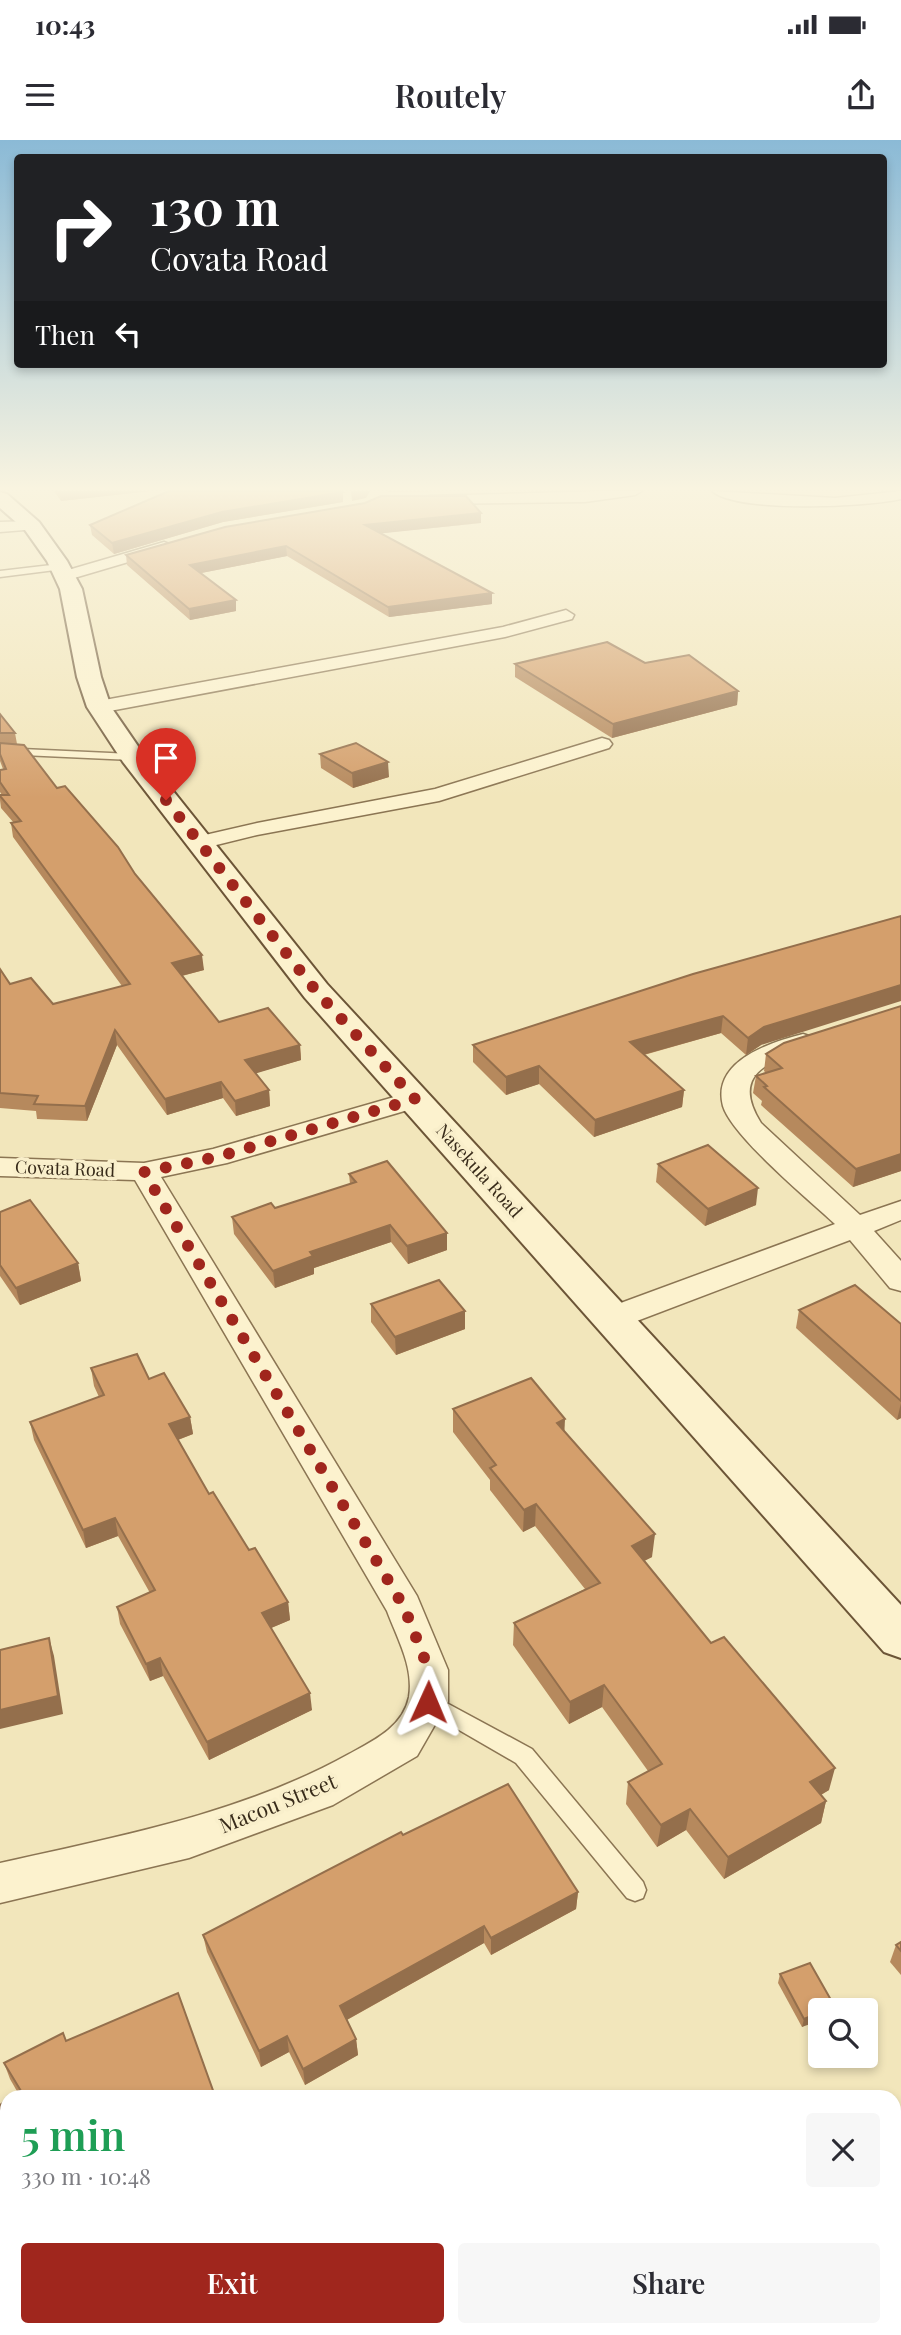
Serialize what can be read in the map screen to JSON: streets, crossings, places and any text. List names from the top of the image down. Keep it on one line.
{"streets":{"main road":["Nasekula Road"],"street":["Covata Road","Macou Street"]},"crossings":[["Covata Road","Nasekula Road"]],"page":{"status":"10:43","header":"Routely","turn":["130 m","Covata Road"],"then":"Then","heading":["5 min","330 m · 10:48"],"buttons":["Exit","Share"]}}
